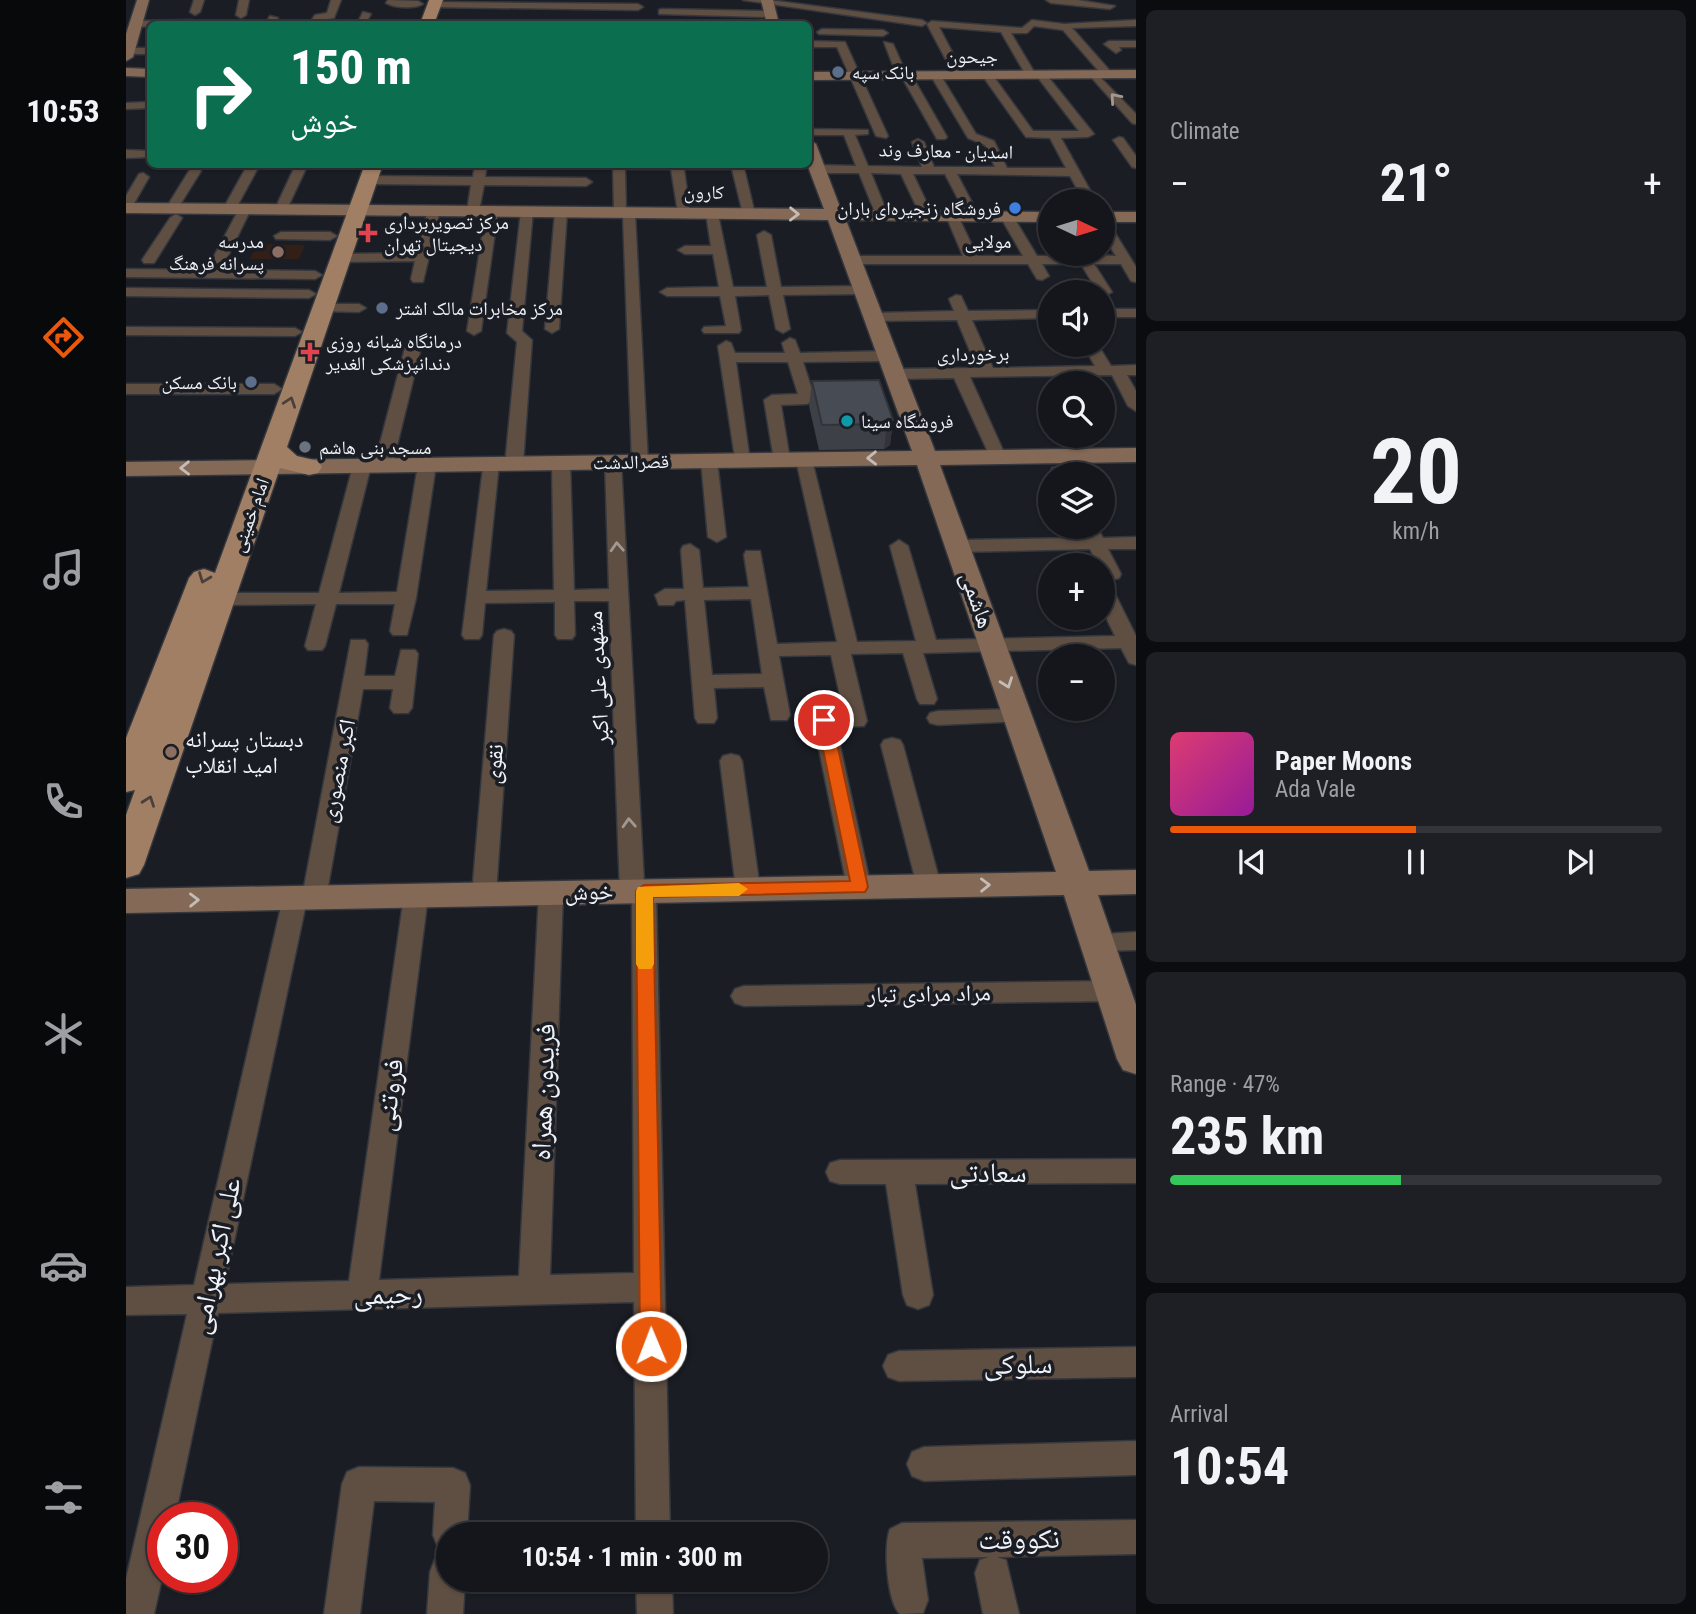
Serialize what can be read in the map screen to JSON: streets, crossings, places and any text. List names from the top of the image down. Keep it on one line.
{"streets":{"main road":["جیحون","کارون","قصرالدشت","امام خمینی","هاشمی","خوش"],"street":["اسدیان - معارف وند","مولایی","برخورداری","مشهدی علی اکبر","نقوی","اکبر منصوری","مراد مرادی تبار","فریدون همراه","فروتنی","سعادتی","علی اکبر بهرامی","رحیمی","سلوکی","نکووقت"]},"crossings":[["اسدیان - معارف وند","هاشمی"],["کارون","امام خمینی"],["کارون","هاشمی"],["مولایی","هاشمی"],["برخورداری","هاشمی"],["قصرالدشت","هاشمی"],["قصرالدشت","مشهدی علی اکبر"],["هاشمی","خوش"],["هاشمی","مراد مرادی تبار"],["مشهدی علی اکبر","خوش"],["مشهدی علی اکبر","رحیمی"],["نقوی","خوش"],["اکبر منصوری","خوش"],["اکبر منصوری","علی اکبر بهرامی"],["خوش","فریدون همراه"],["خوش","فروتنی"],["خوش","علی اکبر بهرامی"],["فریدون همراه","رحیمی"],["فروتنی","رحیمی"],["علی اکبر بهرامی","رحیمی"]],"places":{"other":["بانک سپه","فروشگاه زنجیره‌ای باران","مدرسه پسرانه فرهنگ","مرکز مخابرات مالک اشتر","بانک مسکن","فروشگاه سینا","مسجد بنی هاشم","دبستان پسرانه امید انقلاب"],"health":["مرکز تصویربرداری دیجیتال تهران","درمانگاه شبانه روزی دندانپزشکی الغدیر"]},"north":"right","page":{"tabs":"10:53","tile":["Climate",["20","km/h"],["Range · 47%","235 km"],["Arrival","10:54"]],"turn":["150 m","خوش"],"heat":["−","21°","+"],"map_buttons":["+","−"],"song":["Paper Moons","Ada Vale"],"limit":"30","trip":"10:54 · 1 min · 300 m"}}
